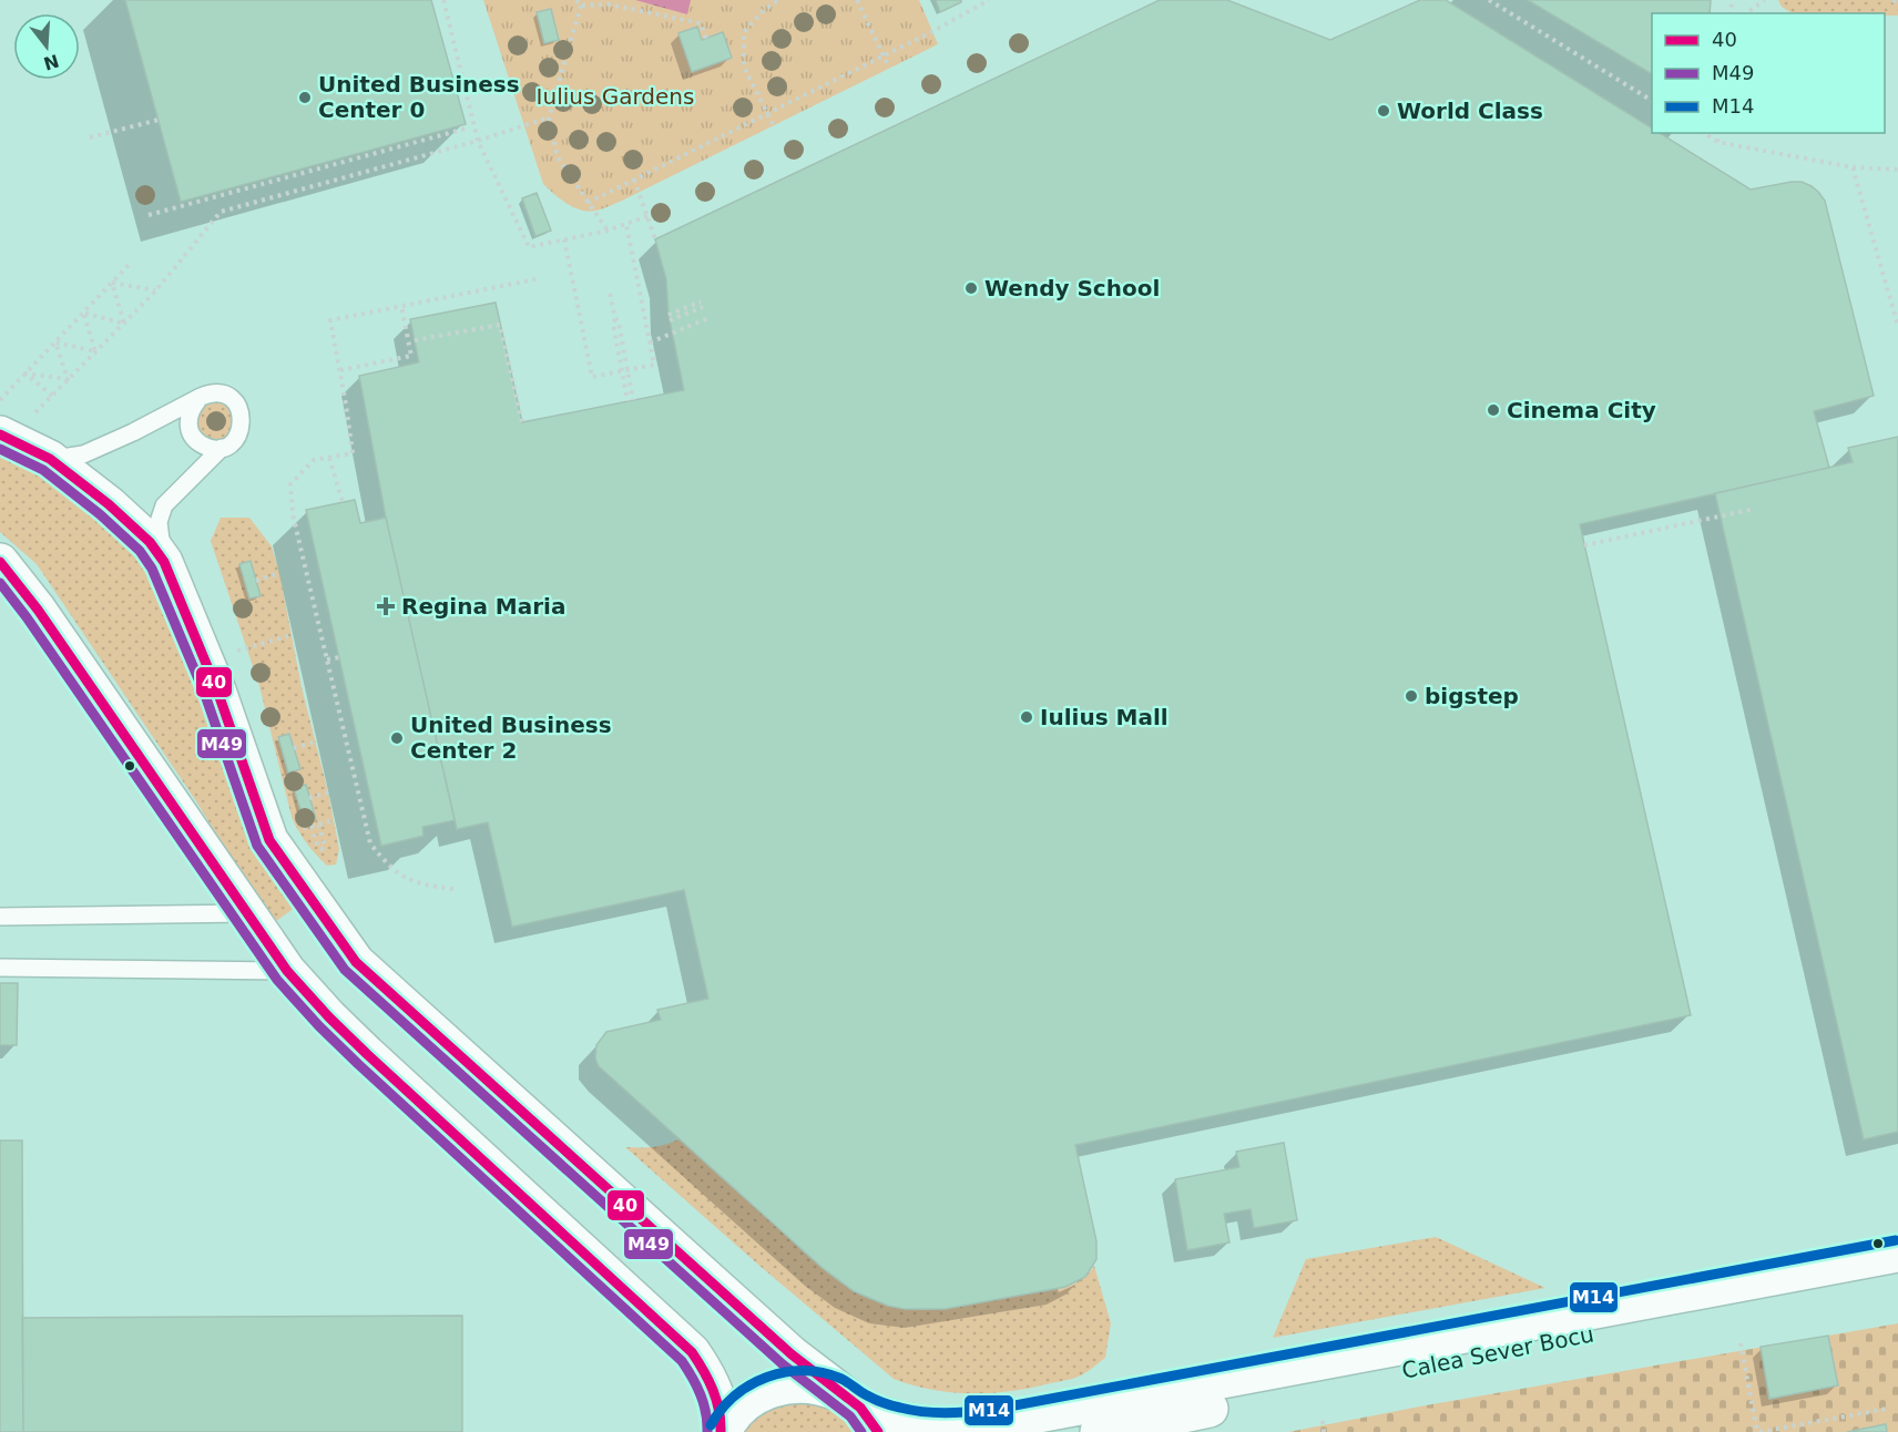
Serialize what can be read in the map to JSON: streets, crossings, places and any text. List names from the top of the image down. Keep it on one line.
{"streets":{"main road":["Calea Sever Bocu"]},"parks":["Iulius Gardens"],"places":{"other":["United Business Center 0","World Class","Wendy School","Cinema City","bigstep","Iulius Mall","United Business Center 2"],"health":["Regina Maria"]},"lines":["transit line 40","transit line M49","transit line M14"],"legend":["40","M49","M14"],"north":"bottom"}
